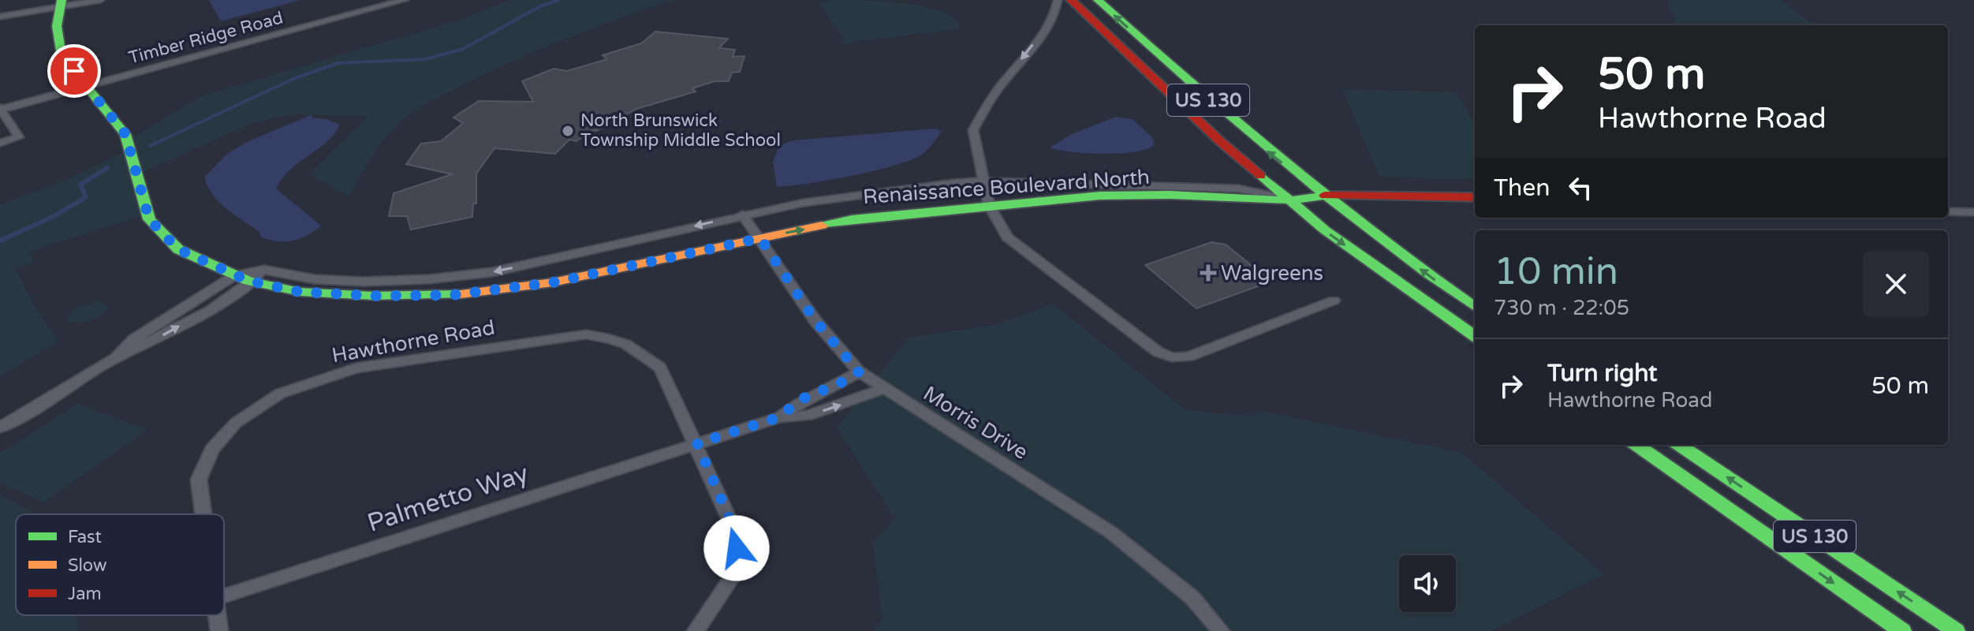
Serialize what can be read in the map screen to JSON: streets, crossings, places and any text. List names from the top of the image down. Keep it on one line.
{"streets":{"main road":["US 130","Renaissance Boulevard North"],"street":["Timber Ridge Road","Hawthorne Road","Morris Drive","Palmetto Way"]},"crossings":[["Timber Ridge Road","Renaissance Boulevard North"],["US 130","Renaissance Boulevard North"],["Renaissance Boulevard North","Morris Drive"],["Hawthorne Road","Palmetto Way"]],"places":{"other":["North Brunswick Township Middle School"],"health":["Walgreens"]},"legend":["Fast","Slow","Jam"],"page":{"turn":["50 m","Hawthorne Road"],"then":"Then","heading":["10 min","730 m · 22:05"],"list":[{"name":"Turn right","note":"Hawthorne Road","value":"50 m"}]}}
